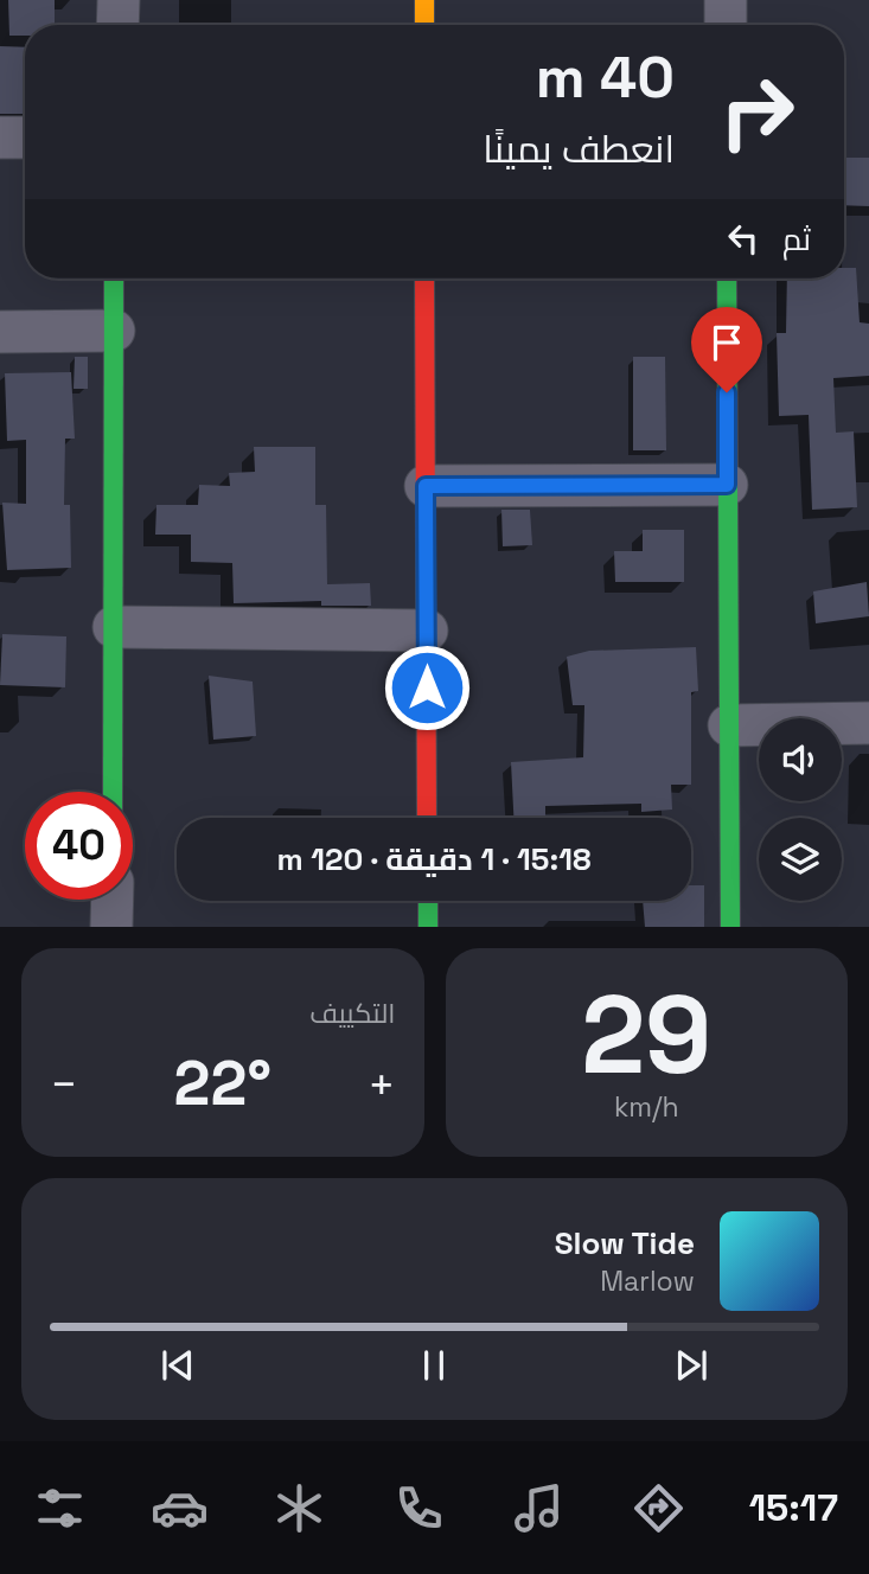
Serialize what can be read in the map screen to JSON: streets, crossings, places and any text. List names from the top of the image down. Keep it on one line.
{"page":{"turn":["40 m","انعطف يمينًا"],"then":"ثم","limit":"40","trip":"15:18 · 1 دقيقة · 120 m","tile":[["29","km/h"],"التكييف"],"heat":["−","22°","+"],"song":["Slow Tide","Marlow"],"tabs":"15:17"}}
